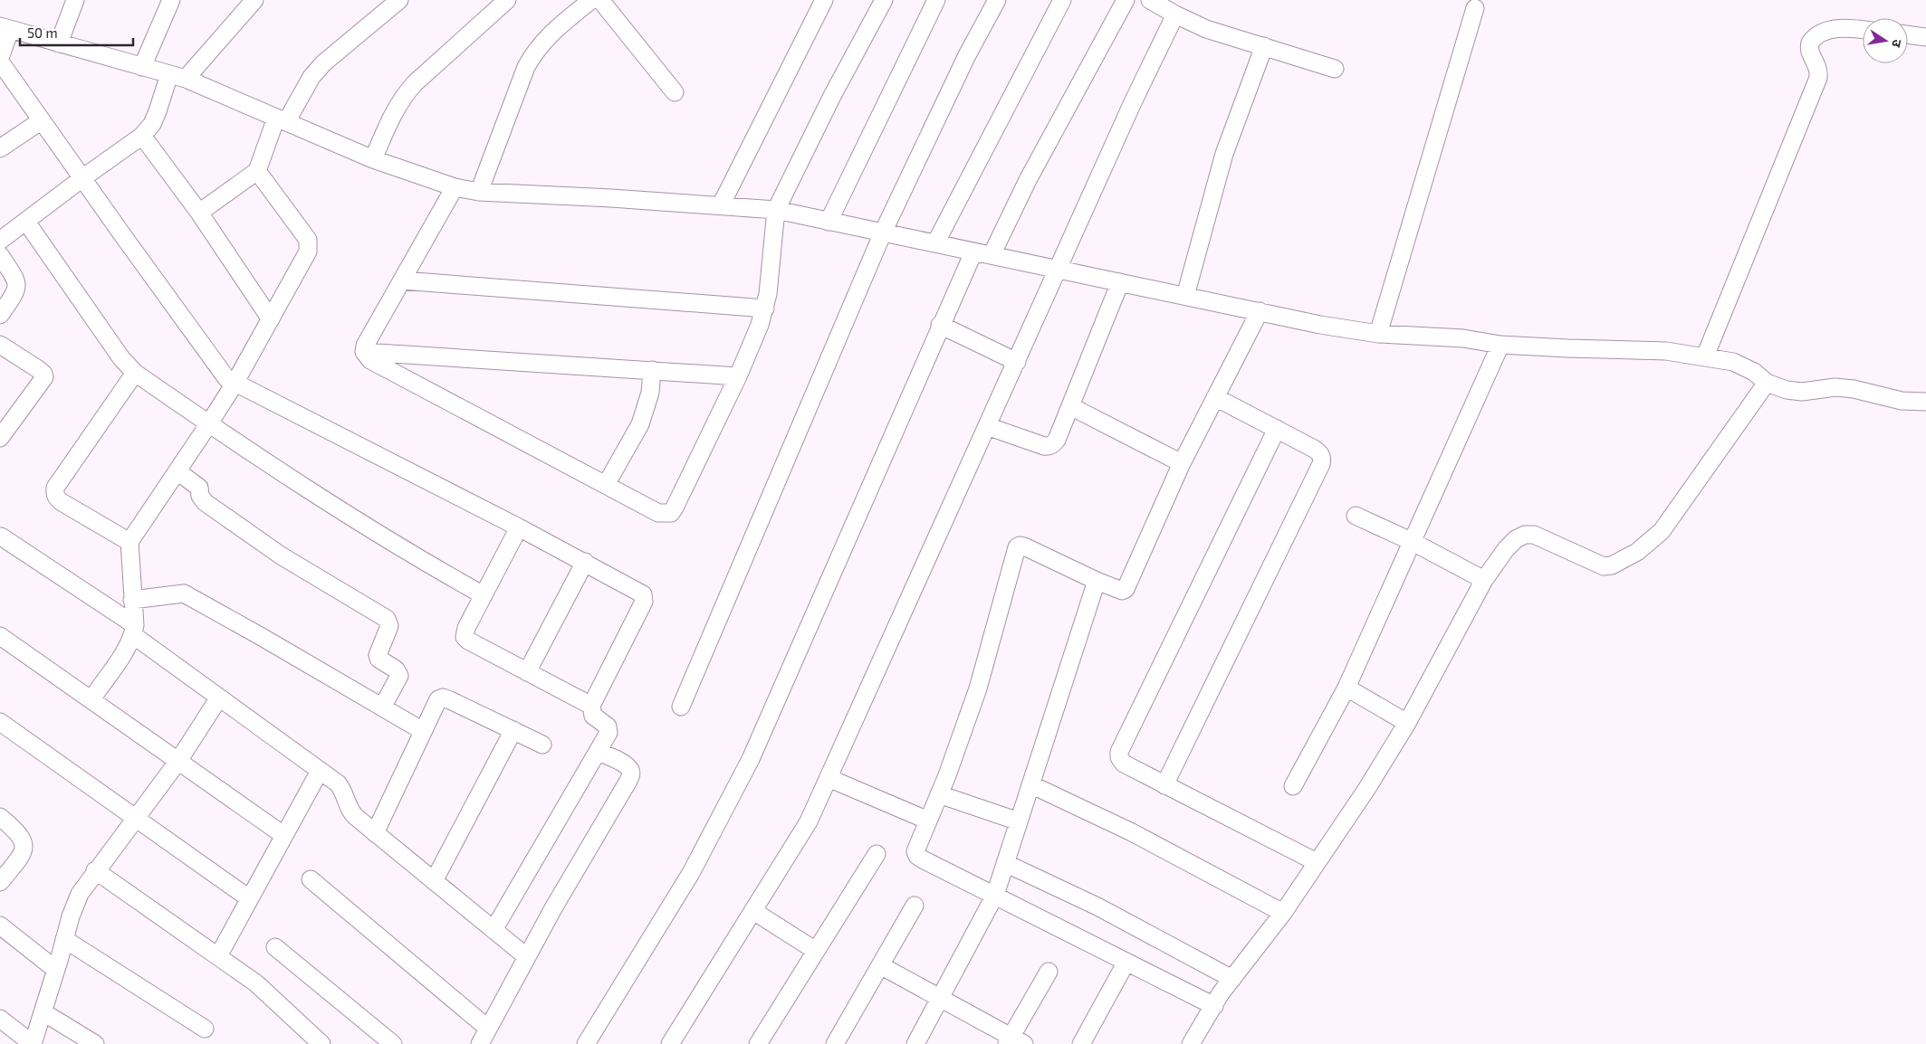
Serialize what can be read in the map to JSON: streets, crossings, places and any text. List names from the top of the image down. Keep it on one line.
{"scale_bar":"50 m","north":"right"}
